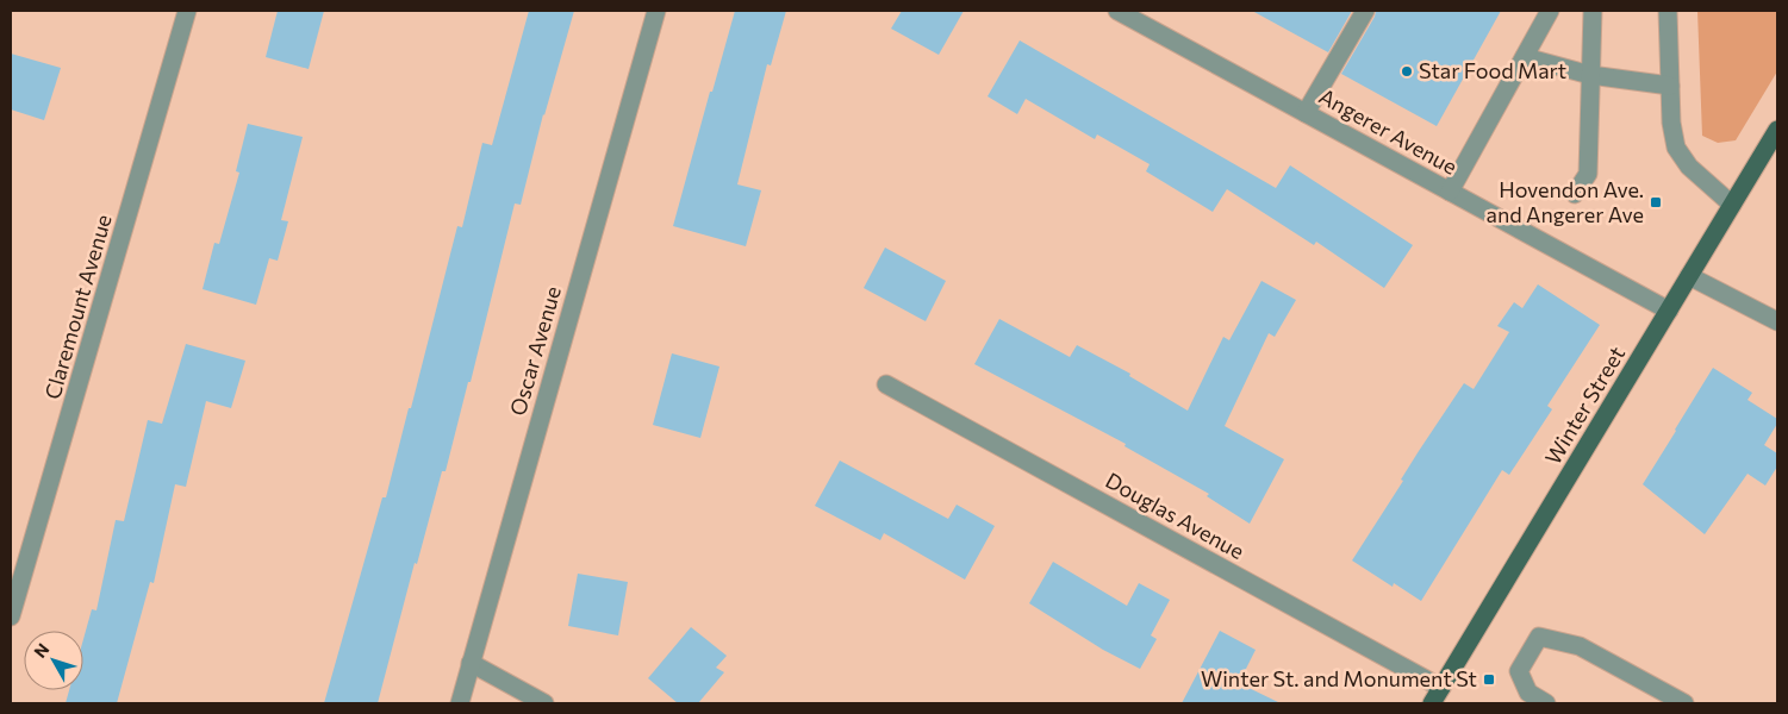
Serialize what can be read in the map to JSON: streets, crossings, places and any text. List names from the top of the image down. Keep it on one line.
{"streets":{"main road":["Winter Street"],"street":["Angerer Avenue","Claremount Avenue","Oscar Avenue","Douglas Avenue"]},"crossings":[["Angerer Avenue","Winter Street"],["Winter Street","Douglas Avenue"]],"places":{"other":["Star Food Mart"],"transit":["Hovendon Ave. and Angerer Ave","Winter St. and Monument St"]},"north":"top left"}
